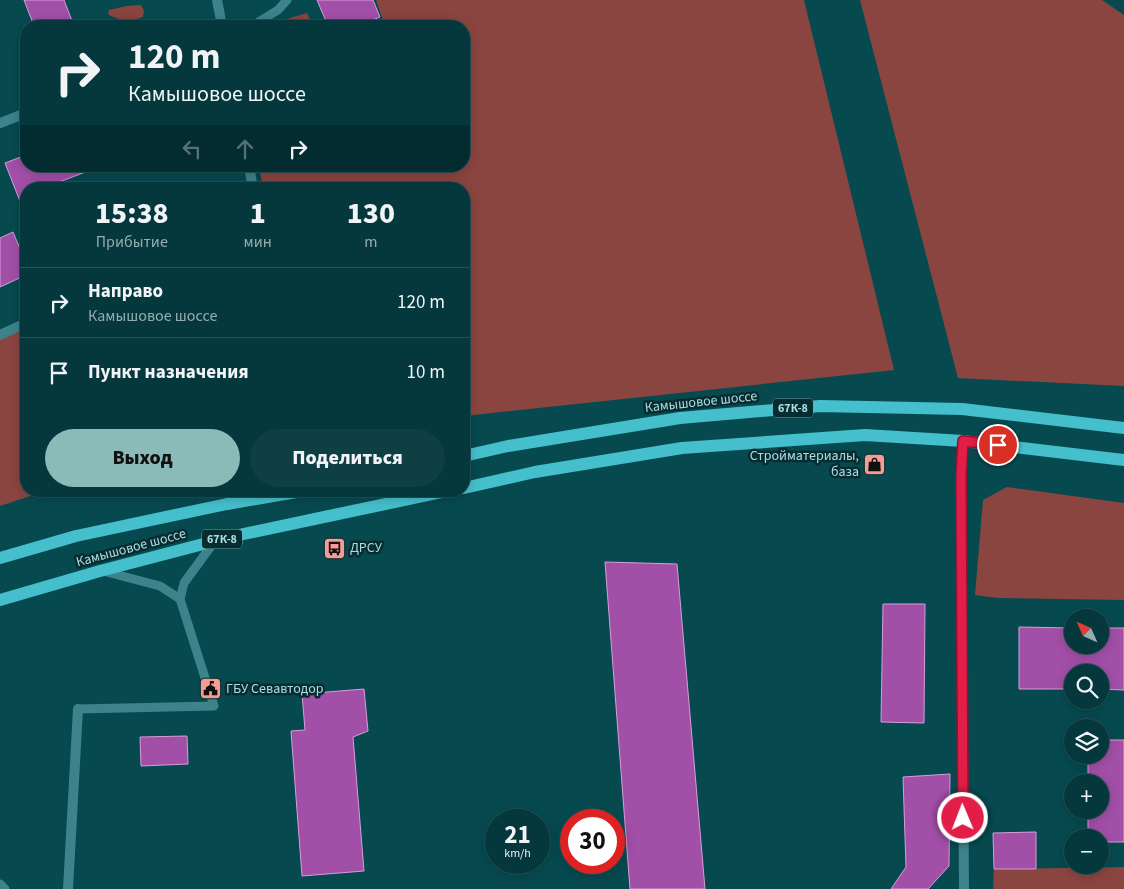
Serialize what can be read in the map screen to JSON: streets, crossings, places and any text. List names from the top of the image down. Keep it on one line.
{"streets":{"main road":["Камышовое шоссе","67К-8"]},"places":{"shop":["Стройматериалы, база"],"bus stop":["ДРСУ"],"public building":["ГБУ Севавтодор"]},"north":"top left","page":{"turn":["120 m","Камышовое шоссе"],"eta":["15:38","Прибытие","1","мин","130","m"],"list":[{"name":"Направо","note":"Камышовое шоссе","value":"120 m"},{"name":"Пункт назначения","value":"10 m"}],"buttons":["Выход","Поделиться"],"map_buttons":["+","−"],"speed":"21 km/h","limit":"30"}}
